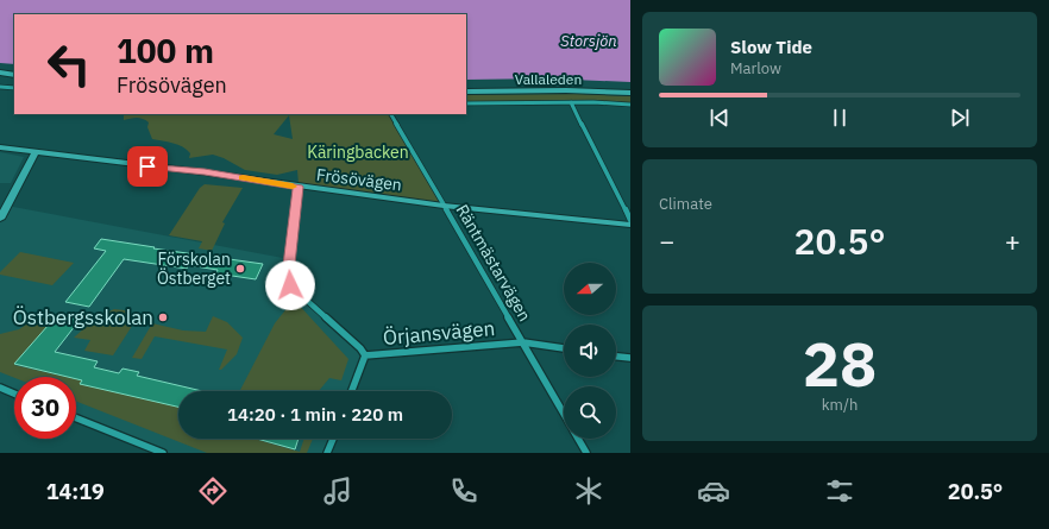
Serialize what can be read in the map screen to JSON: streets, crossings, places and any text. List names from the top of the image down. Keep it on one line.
{"streets":{"street":["Vallaleden","Frösövägen","Räntmästarvägen","Örjansvägen"]},"crossings":[["Frösövägen","Räntmästarvägen"],["Räntmästarvägen","Örjansvägen"]],"water":["Storsjön"],"parks":["Käringbacken"],"places":["Förskolan Östberget","Östbergsskolan"],"north":"left","page":{"turn":["100 m","Frösövägen"],"song":["Slow Tide","Marlow"],"tile":["Climate",["28","km/h"]],"heat":["−","20.5°","+"],"limit":"30","trip":"14:20 · 1 min · 220 m","tabs":["14:19","20.5°"]}}
